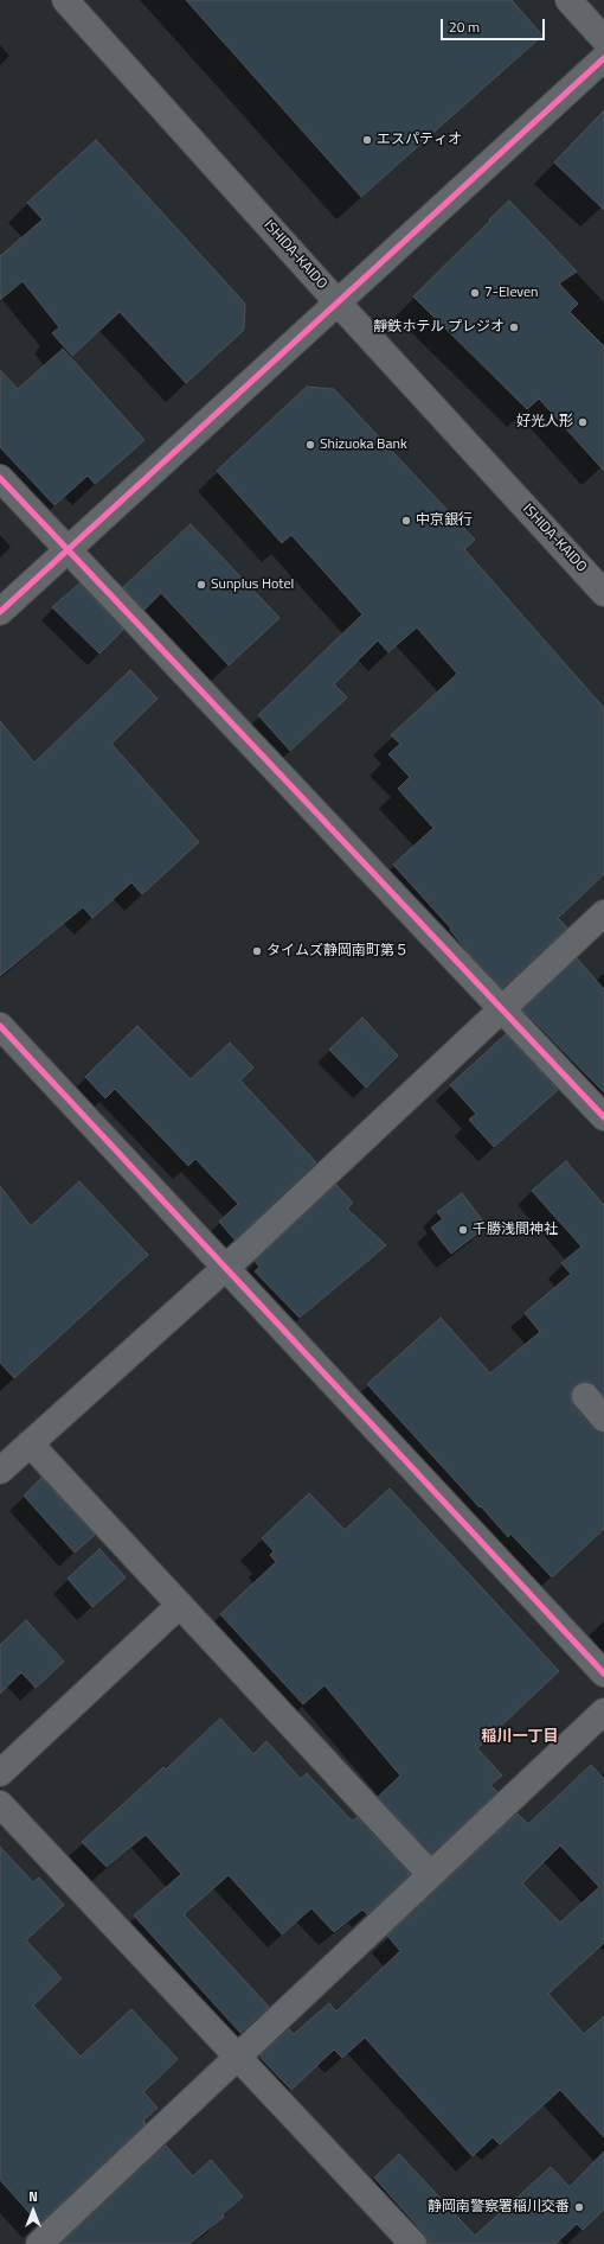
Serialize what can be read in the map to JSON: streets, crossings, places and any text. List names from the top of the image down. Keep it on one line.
{"streets":{"street":["ISHIDA-KAIDO"]},"districts":["稲川一丁目"],"places":["エスパティオ","7-Eleven","靜鉄ホテル プレジオ","好光人形","Shizuoka Bank","中京銀行","Sunplus Hotel","タイムズ静岡南町第５","千勝浅間神社","静岡南警察署稲川交番"],"scale_bar":"20 m","north":"top"}
